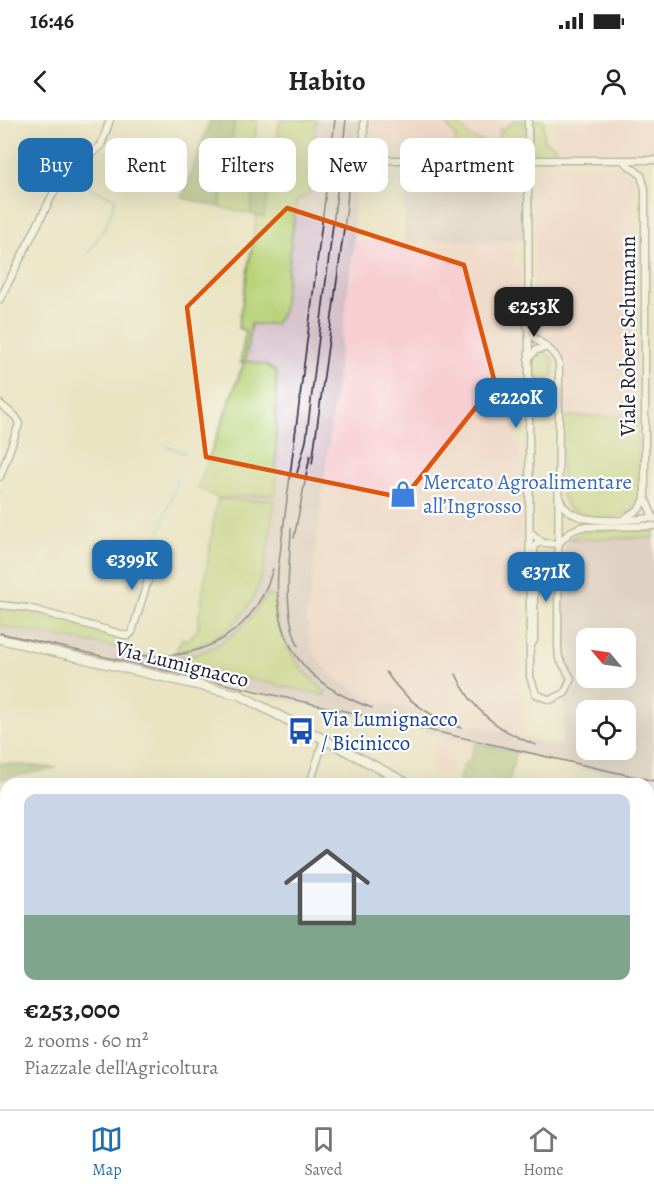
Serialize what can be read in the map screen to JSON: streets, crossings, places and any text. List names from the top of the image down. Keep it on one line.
{"streets":{"main road":["Via Lumignacco"],"street":["Viale Robert Schumann"]},"places":{"shop":["Mercato Agroalimentare all’Ingrosso"],"bus stop":["Via Lumignacco / Bicinicco"]},"north":"top left","page":{"status":"16:46","header":"Habito","chip":["Buy","Rent","Filters","New","Apartment"],"price":["€253K","€220K","€399K","€371K"],"list":[{"name":"€253,000","note":"2 rooms · 60 m² · Piazzale dell'Agricoltura"}],"tabs":["Map","Saved","Home"]}}
